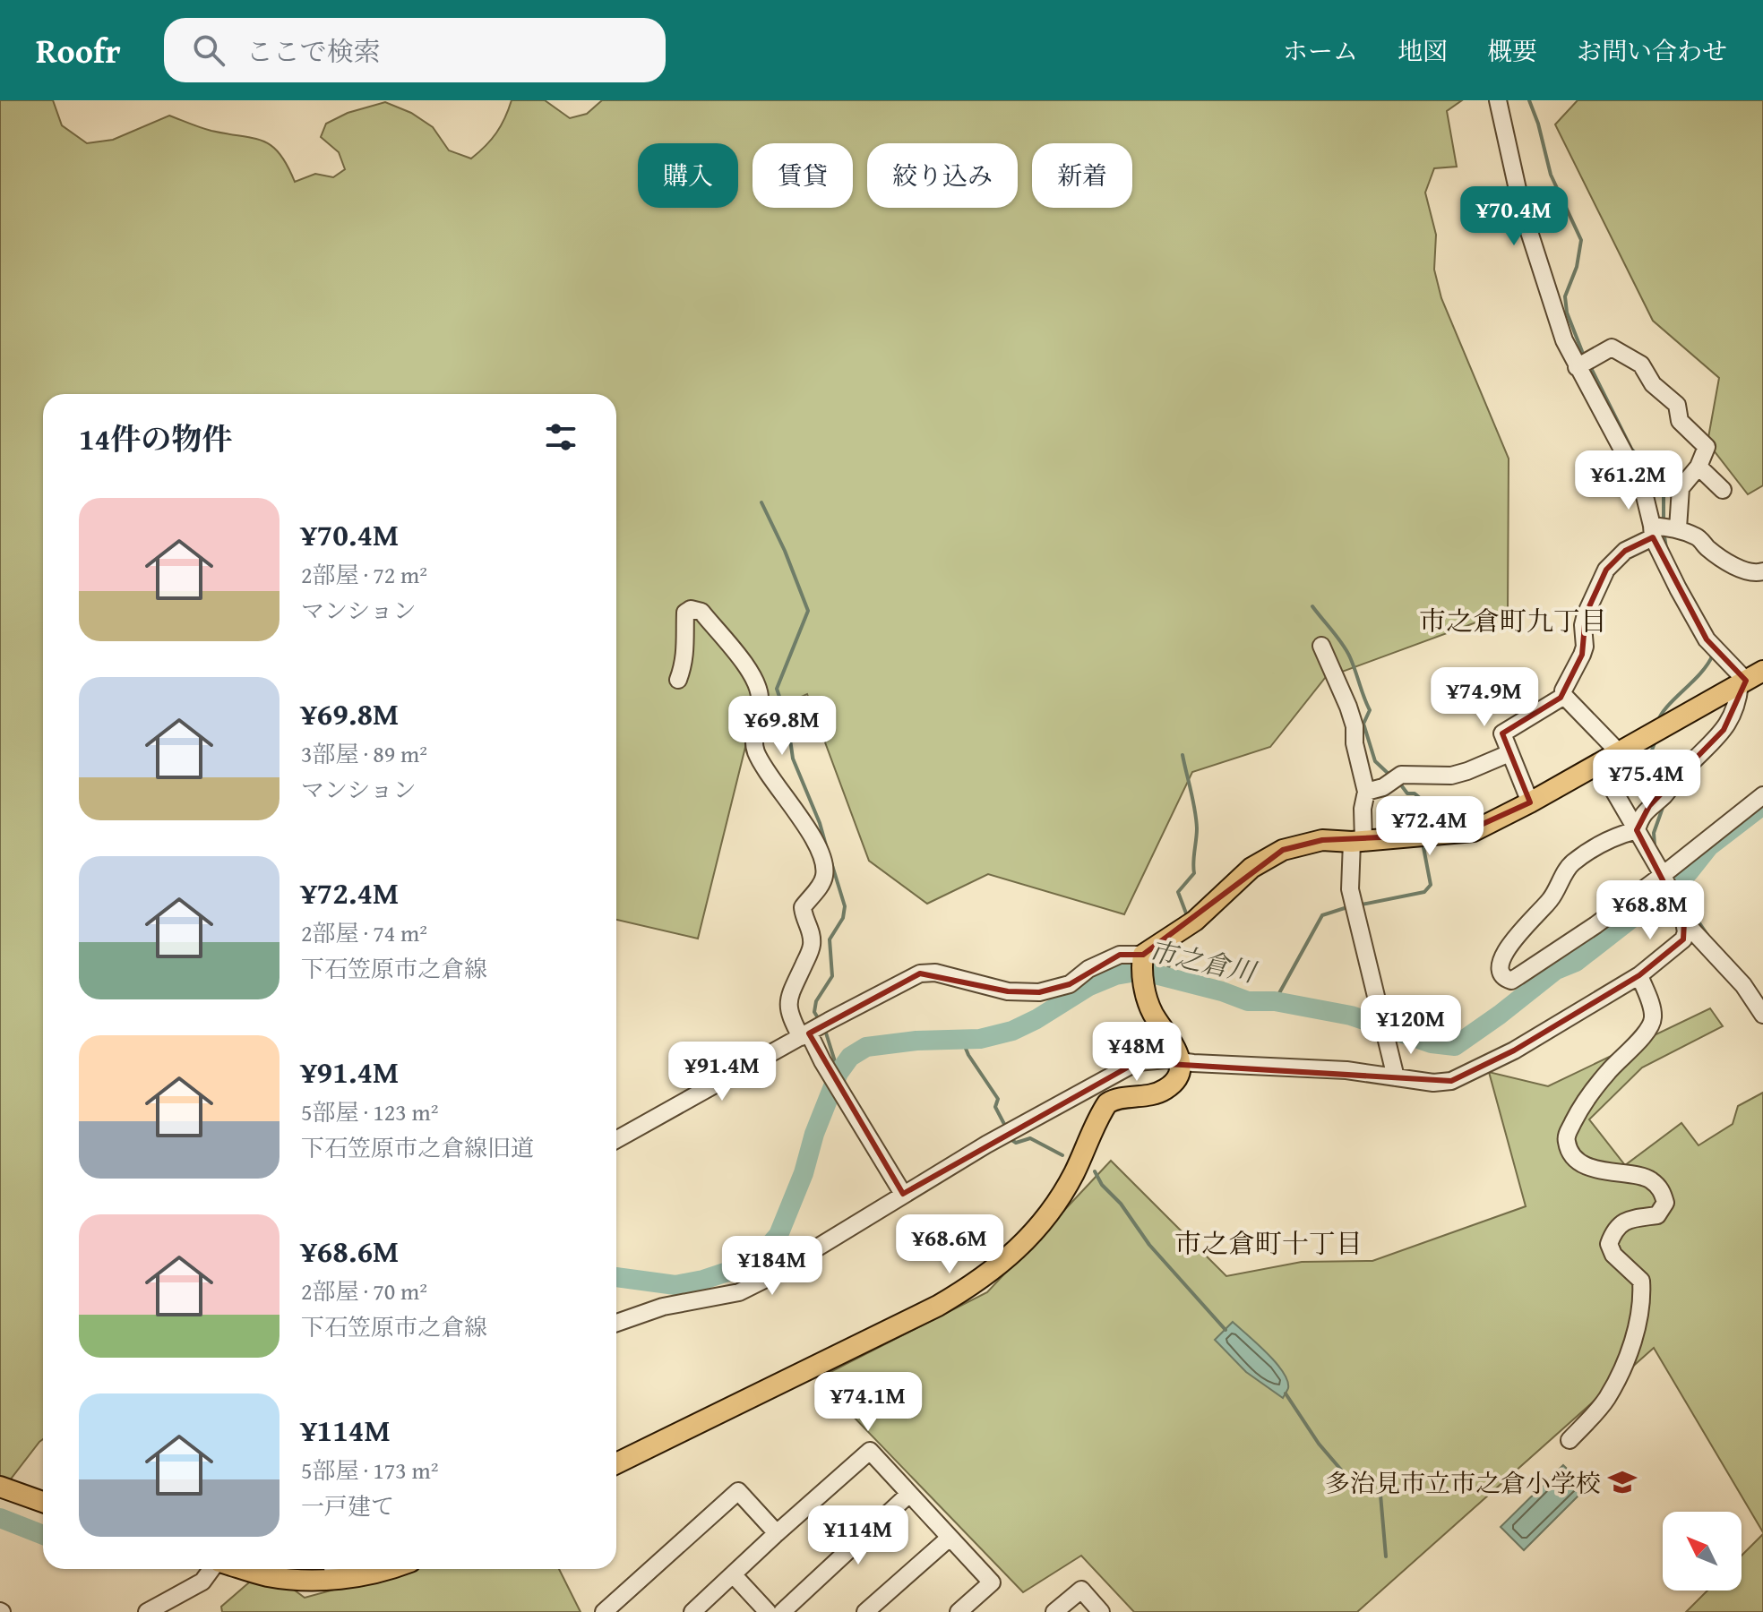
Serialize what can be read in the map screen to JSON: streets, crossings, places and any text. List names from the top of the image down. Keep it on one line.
{"districts":["市之倉町九丁目","市之倉町十丁目"],"water":["市之倉川"],"places":{"school or university":["多治見市立市之倉小学校"]},"north":"top left","page":{"header":"Roofr","search":"ここで検索","nav":["ホーム","地図","概要","お問い合わせ"],"chip":["購入","賃貸","絞り込み","新着"],"price":["¥70.4M","¥61.2M","¥74.9M","¥69.8M","¥75.4M","¥72.4M","¥68.8M","¥120M","¥48M","¥91.4M","¥68.6M","¥184M","¥74.1M","¥114M"],"heading":"14件の物件","list":[{"name":"¥70.4M","note":"2部屋 · 72 m² · マンション"},{"name":"¥69.8M","note":"3部屋 · 89 m² · マンション"},{"name":"¥72.4M","note":"2部屋 · 74 m² · 下石笠原市之倉線"},{"name":"¥91.4M","note":"5部屋 · 123 m² · 下石笠原市之倉線旧道"},{"name":"¥68.6M","note":"2部屋 · 70 m² · 下石笠原市之倉線"},{"name":"¥114M","note":"5部屋 · 173 m² · 一戸建て"}]}}
